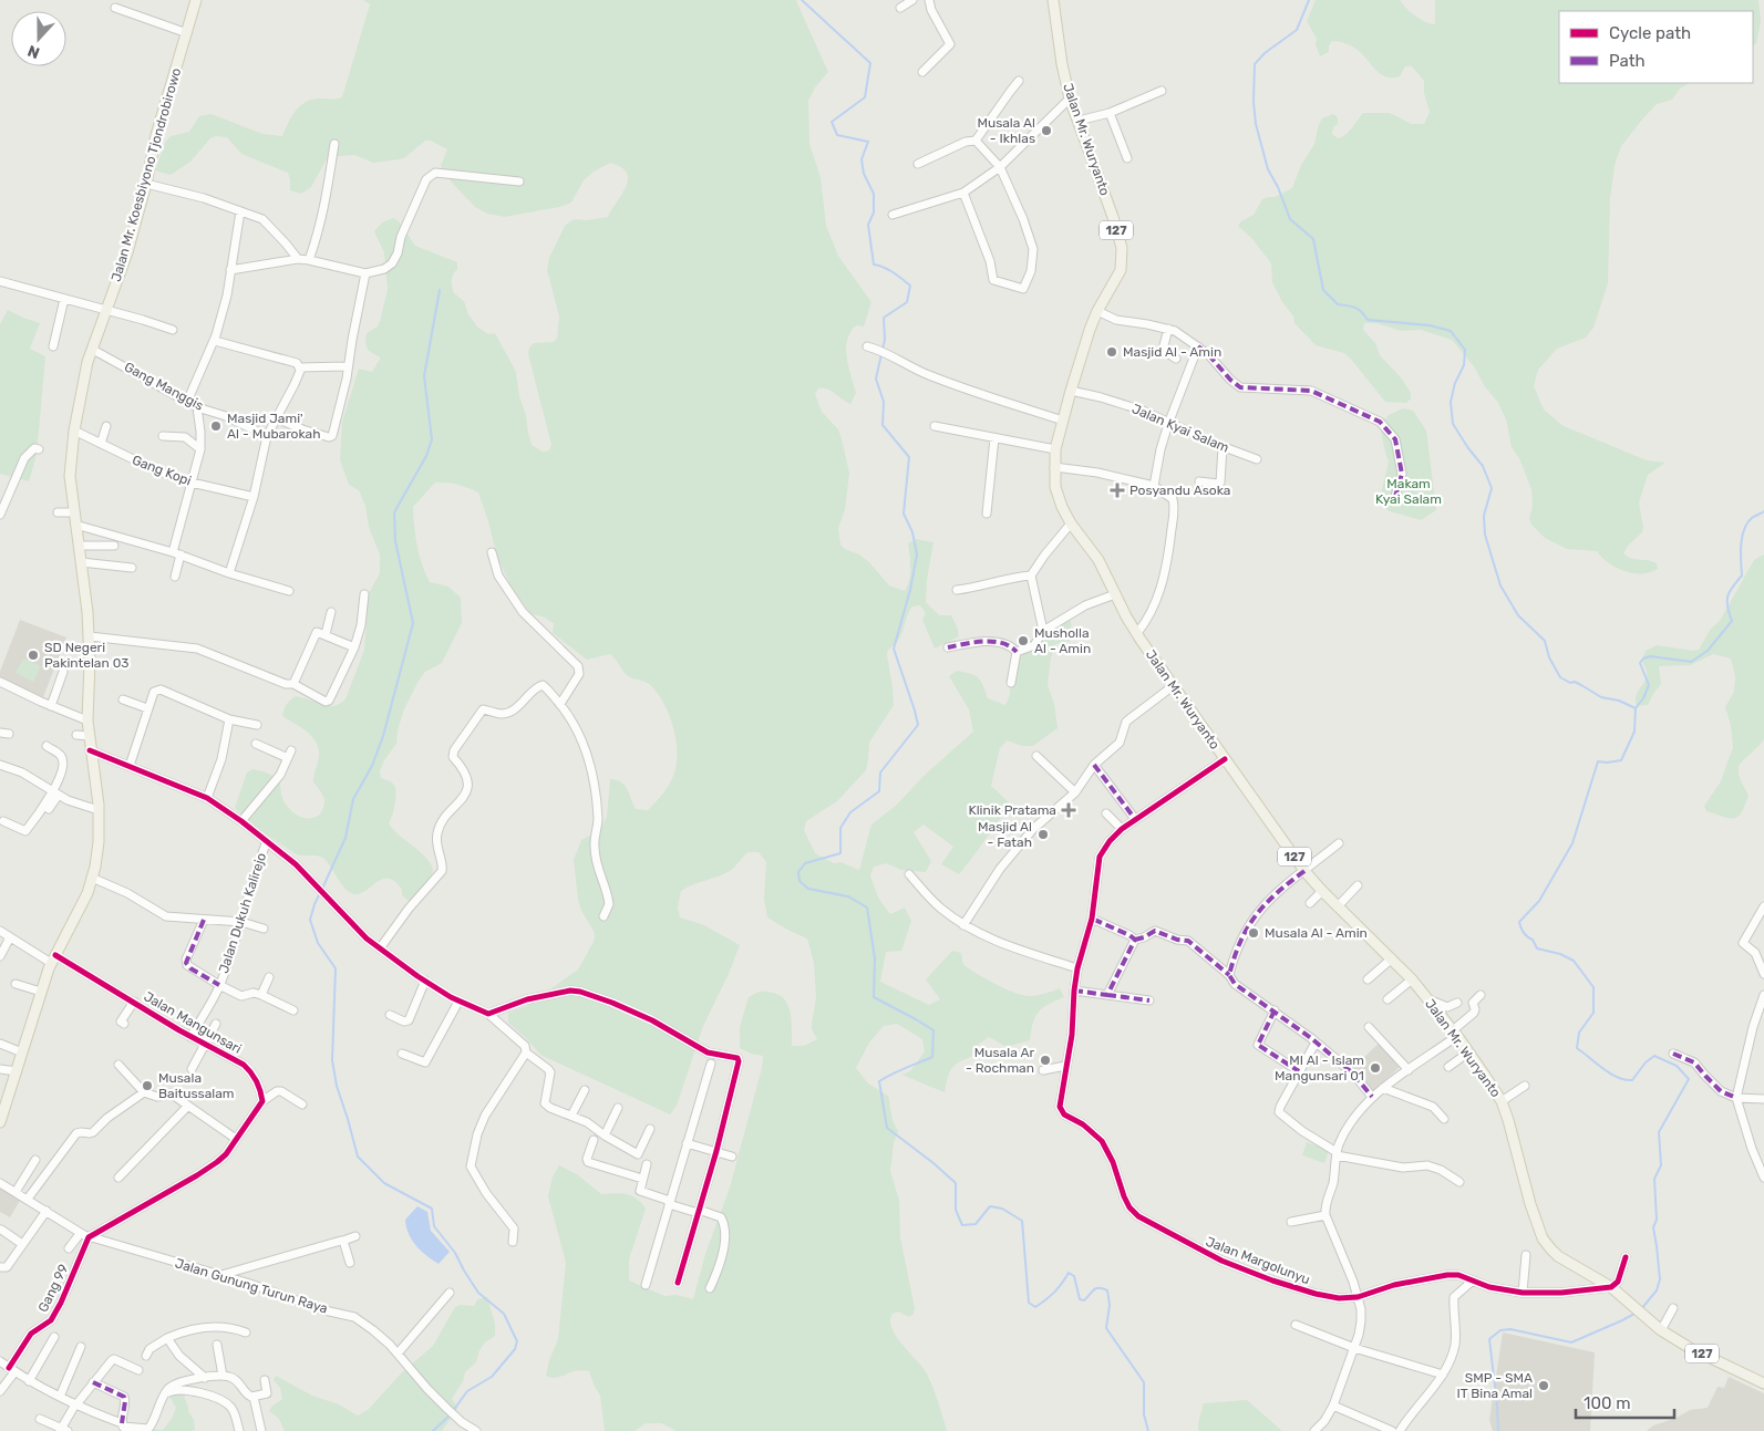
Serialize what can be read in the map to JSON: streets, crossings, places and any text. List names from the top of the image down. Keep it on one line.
{"streets":{"main road":["Jalan Mr. Wuryanto","Jalan Mr. Koesbiyono Tjondrobirowo","127"],"street":["Gang Manggis","Jalan Kyai Salam","Gang Kopi","Jalan Dukuh Kalirejo","Jalan Mangunsari","Jalan Margolunyu","Jalan Gunung Turun Raya","Gang 99"]},"crossings":[["Jalan Mr. Wuryanto","Jalan Kyai Salam"],["Jalan Mr. Wuryanto","Jalan Margolunyu"],["Jalan Mr. Koesbiyono Tjondrobirowo","Gang Manggis"],["Jalan Mr. Koesbiyono Tjondrobirowo","Gang Kopi"],["Jalan Mr. Koesbiyono Tjondrobirowo","Jalan Dukuh Kalirejo"],["Jalan Mr. Koesbiyono Tjondrobirowo","Jalan Mangunsari"],["Jalan Dukuh Kalirejo","Jalan Mangunsari"],["Jalan Gunung Turun Raya","Gang 99"]],"parks":["Makam Kyai Salam"],"places":{"other":["Musala Al - Ikhlas","Masjid Al - Amin","Masjid Jami' Al - Mubarokah","Musholla Al - Amin","SD Negeri Pakintelan 03","Masjid Al - Fatah","Musala Al - Amin","Musala Ar - Rochman","MI Al - Islam Mangunsari 01","Musala Baitussalam","SMP - SMA IT Bina Amal"],"health":["Posyandu Asoka","Klinik Pratama"]},"legend":["Cycle path","Path"],"scale_bar":"100 m","north":"bottom"}
